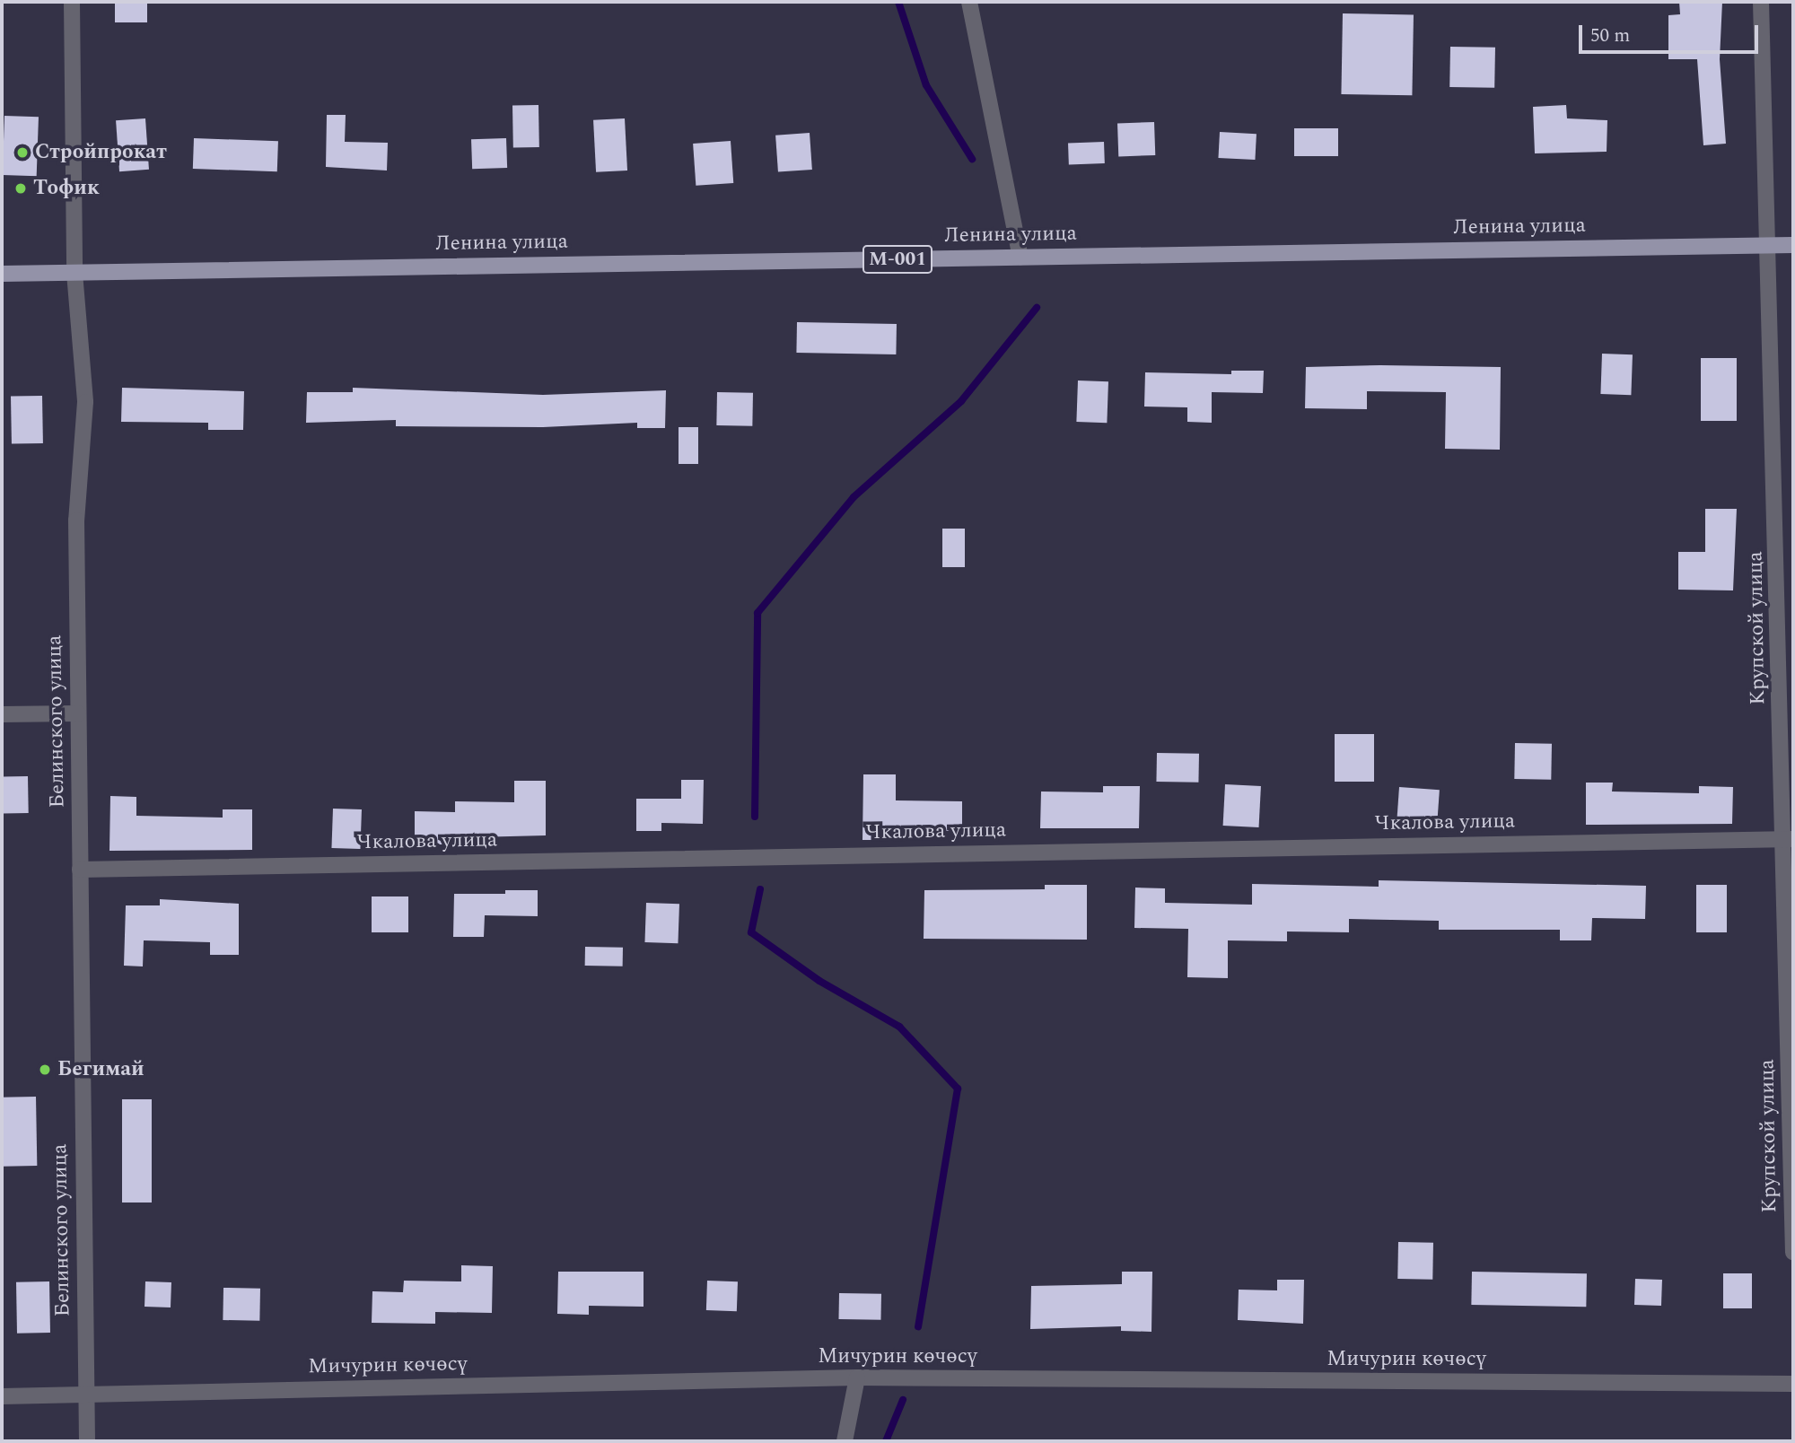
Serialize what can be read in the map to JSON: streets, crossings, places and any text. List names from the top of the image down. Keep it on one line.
{"streets":{"main road":["Ленина улица","М-001"],"street":["Крупской улица","Белинского улица","Чкалова улица","Мичурин көчөсү"]},"crossings":[["Ленина улица","Крупской улица"],["Ленина улица","Белинского улица"],["Крупской улица","Чкалова улица"],["Белинского улица","Чкалова улица"],["Белинского улица","Мичурин көчөсү"]],"places":["Стройпрокат","Тофик","Бегимай"],"scale_bar":"50 m"}
